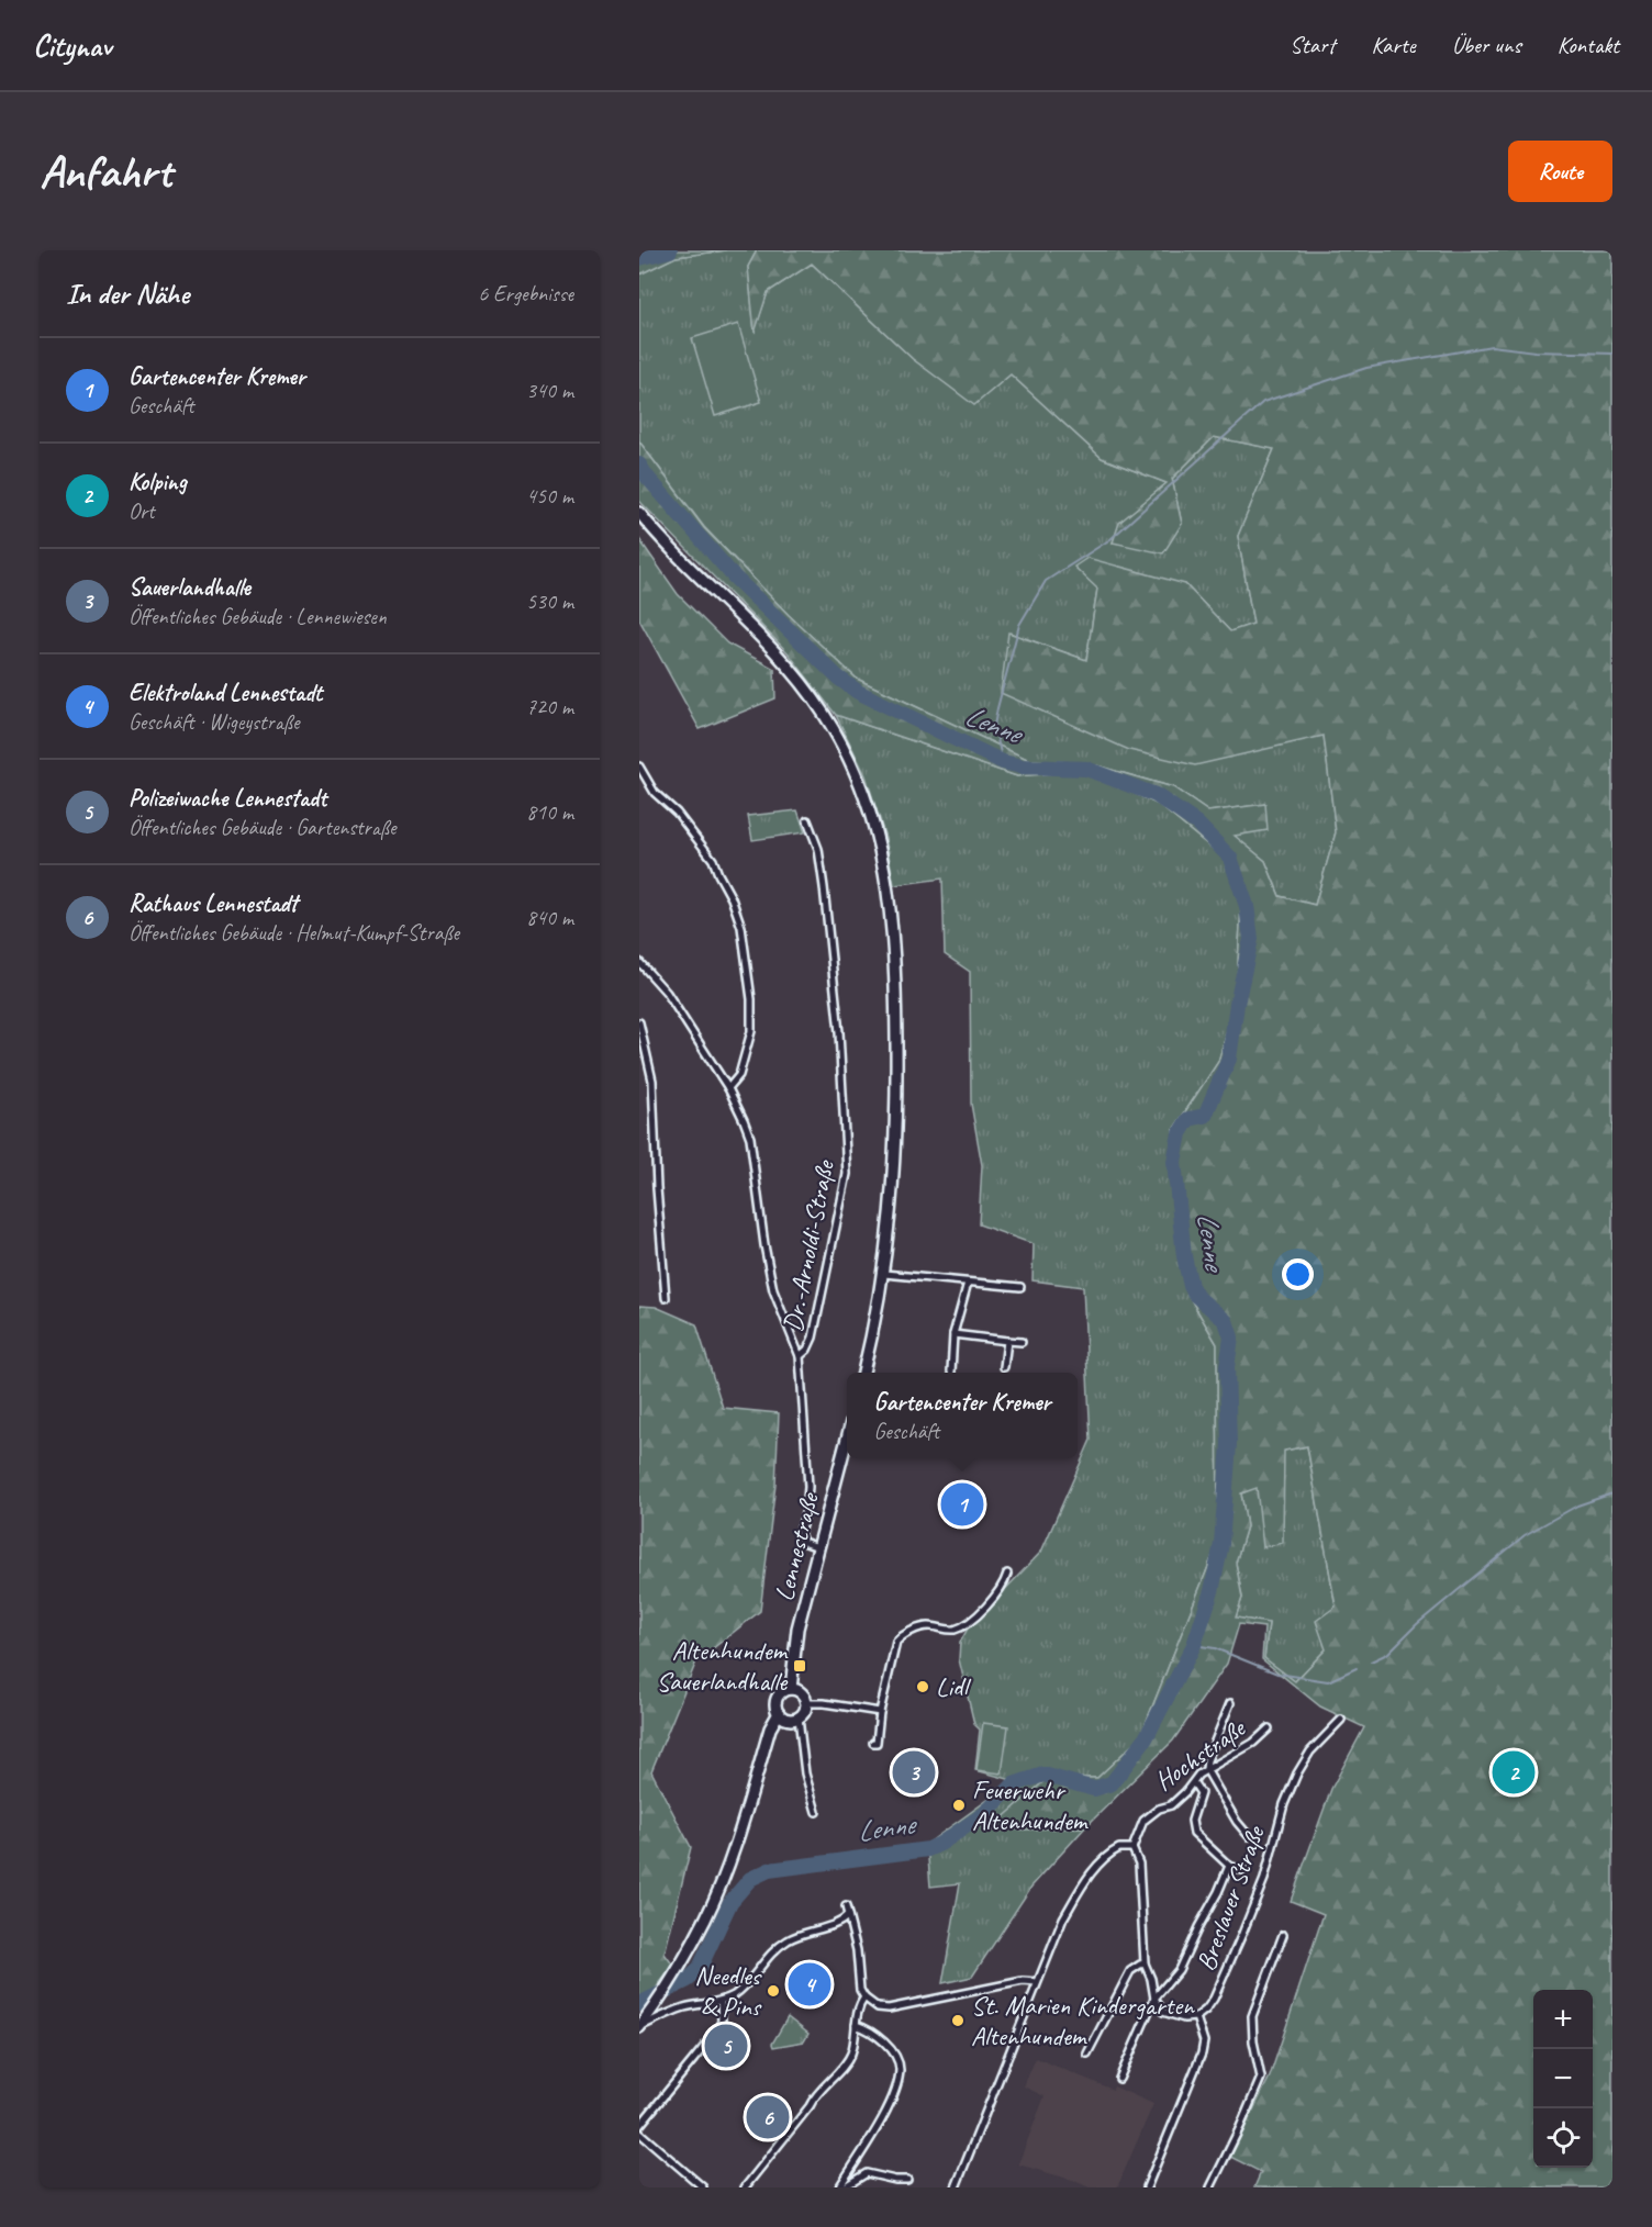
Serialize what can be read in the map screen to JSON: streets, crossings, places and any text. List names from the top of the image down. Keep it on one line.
{"streets":{"main road":["Lennestraße"],"street":["Dr.-Arnoldi-Straße","Hochstraße","Breslauer Straße"]},"crossings":[["Dr.-Arnoldi-Straße","Lennestraße"]],"water":["Lenne"],"places":{"transit":["Altenhundem Sauerlandhalle"],"other":["Lidl","Feuerwehr Altenhundem","Needles & Pins","St. Marien Kindergarten Altenhundem"]},"page":{"header":"Citynav","nav":["Start","Karte","Über uns","Kontakt"],"buttons":"Route","title":"Anfahrt","heading":["In der Nähe","6 Ergebnisse"],"list":[{"mark":"1","name":"Gartencenter Kremer","note":"Geschäft","value":"340 m"},{"mark":"2","name":"Kolping","note":"Ort","value":"450 m"},{"mark":"3","name":"Sauerlandhalle","note":"Öffentliches Gebäude · Lennewiesen","value":"530 m"},{"mark":"4","name":"Elektroland Lennestadt","note":"Geschäft · Wigeystraße","value":"720 m"},{"mark":"5","name":"Polizeiwache Lennestadt","note":"Öffentliches Gebäude · Gartenstraße","value":"810 m"},{"mark":"6","name":"Rathaus Lennestadt","note":"Öffentliches Gebäude · Helmut-Kumpf-Straße","value":"840 m"}],"popup":["Gartencenter Kremer","Geschäft"],"pins":["1","2","3","4","5","6"],"map_buttons":["+","−"]}}
